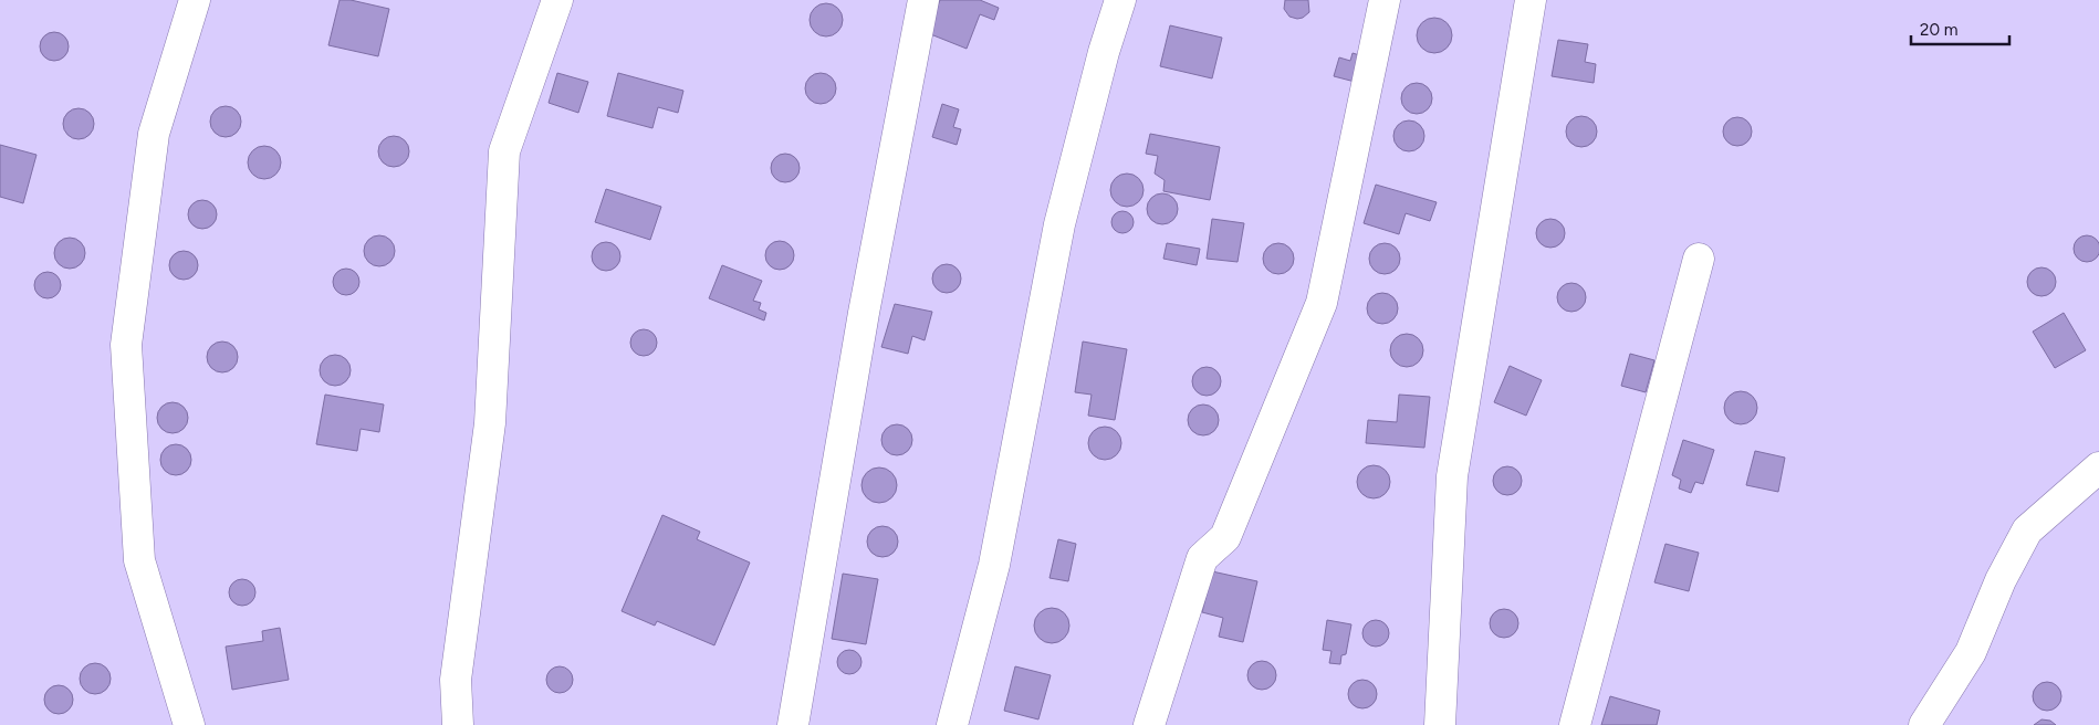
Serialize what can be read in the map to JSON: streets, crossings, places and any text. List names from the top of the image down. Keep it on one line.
{"scale_bar":"20 m"}
